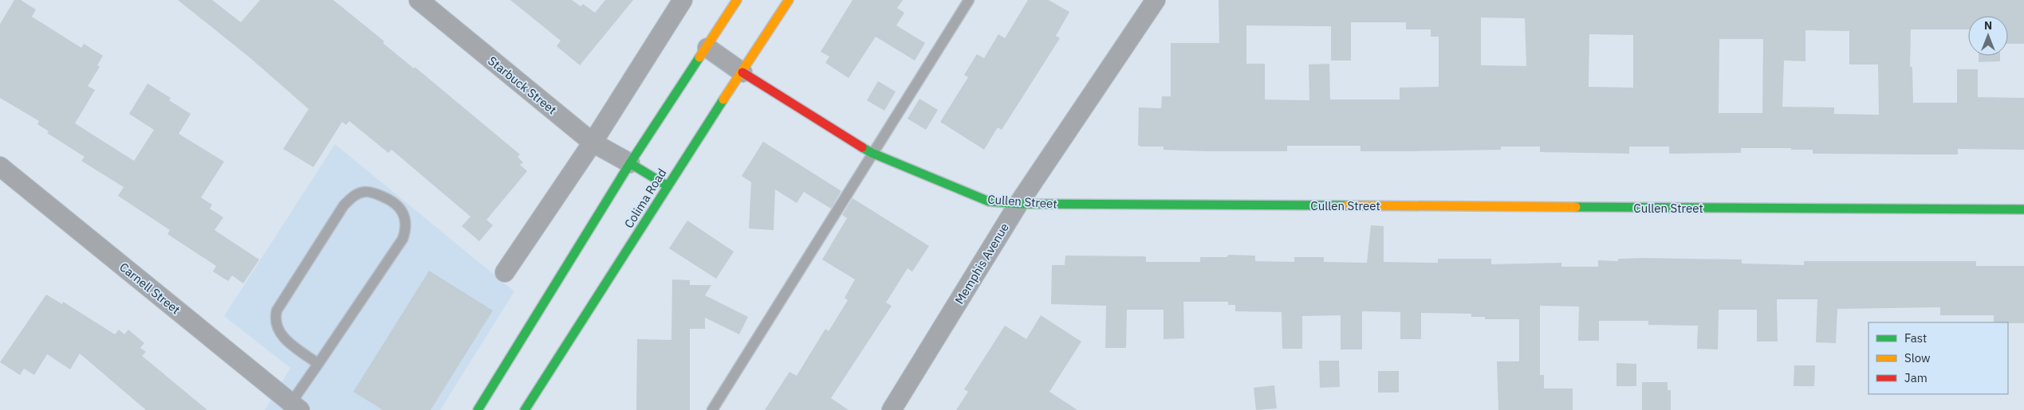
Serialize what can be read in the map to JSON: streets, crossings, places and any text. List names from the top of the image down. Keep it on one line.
{"streets":{"street":["Starbuck Street","Colima Road","Cullen Street","Memphis Avenue","Carnell Street"]},"crossings":[["Colima Road","Cullen Street"],["Cullen Street","Memphis Avenue"]],"legend":["Fast","Slow","Jam"],"north":"top"}
